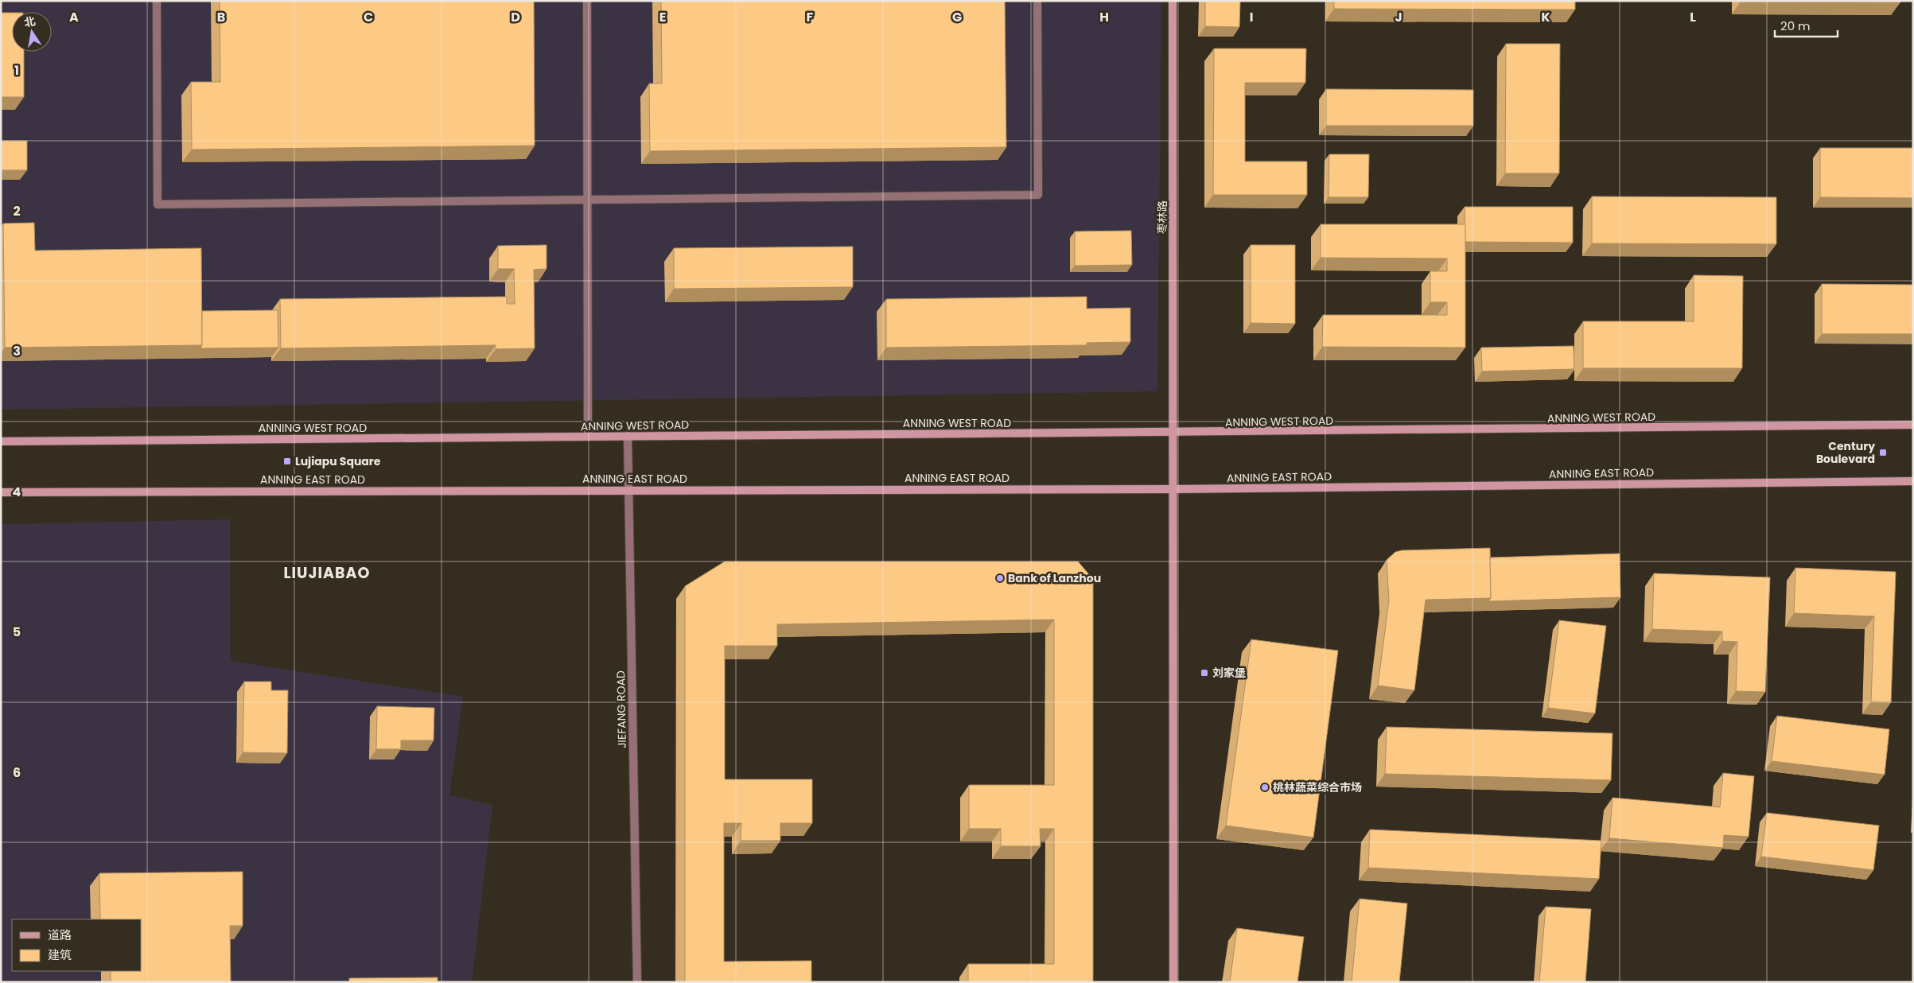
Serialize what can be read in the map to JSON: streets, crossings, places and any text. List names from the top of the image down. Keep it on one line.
{"streets":{"main road":["枣林路","ANNING WEST ROAD","ANNING EAST ROAD"],"street":["JIEFANG ROAD"]},"crossings":[["枣林路","ANNING WEST ROAD"],["枣林路","ANNING EAST ROAD"],["ANNING WEST ROAD","JIEFANG ROAD"],["ANNING EAST ROAD","JIEFANG ROAD"]],"districts":["LIUJIABAO"],"places":{"transit":["Century Boulevard","Lujiapu Square","刘家堡"],"other":["Bank of Lanzhou","桃林蔬菜综合市场"]},"legend":["道路","建筑"],"scale_bar":"20 m","north":"top","grid":{"columns":["A","B","C","D","E","F","G","H","I","J","K","L"],"rows":["1","2","3","4","5","6"]}}
